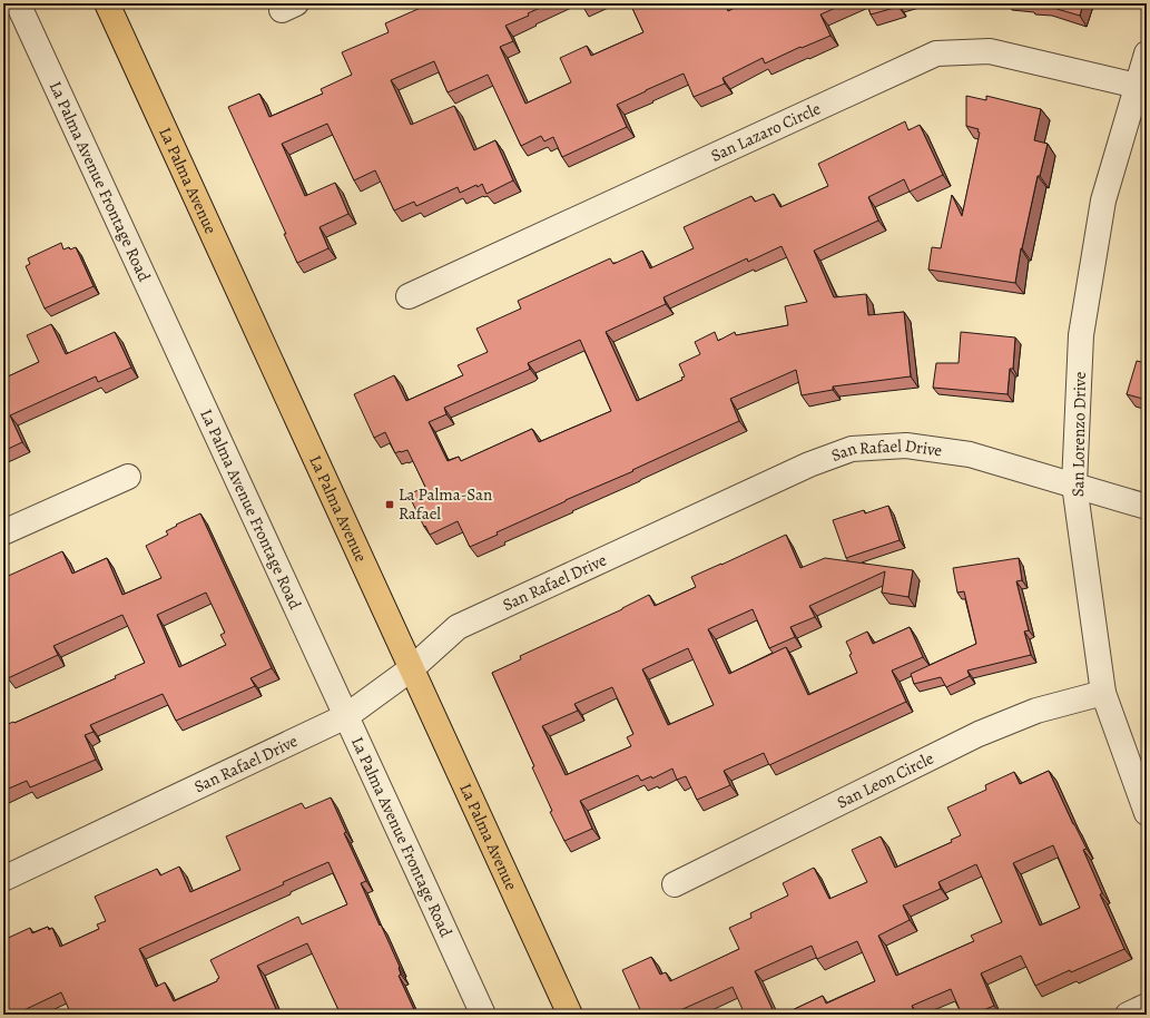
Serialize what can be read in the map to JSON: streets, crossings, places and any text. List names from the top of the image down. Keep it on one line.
{"streets":{"main road":["La Palma Avenue"],"street":["San Lazaro Circle","La Palma Avenue Frontage Road","San Lorenzo Drive","San Rafael Drive","San Leon Circle"]},"crossings":[["San Lazaro Circle","San Lorenzo Drive"],["La Palma Avenue","San Rafael Drive"],["La Palma Avenue Frontage Road","San Rafael Drive"],["San Lorenzo Drive","San Rafael Drive"],["San Lorenzo Drive","San Leon Circle"]],"places":{"transit":["La Palma-San Rafael"]}}
